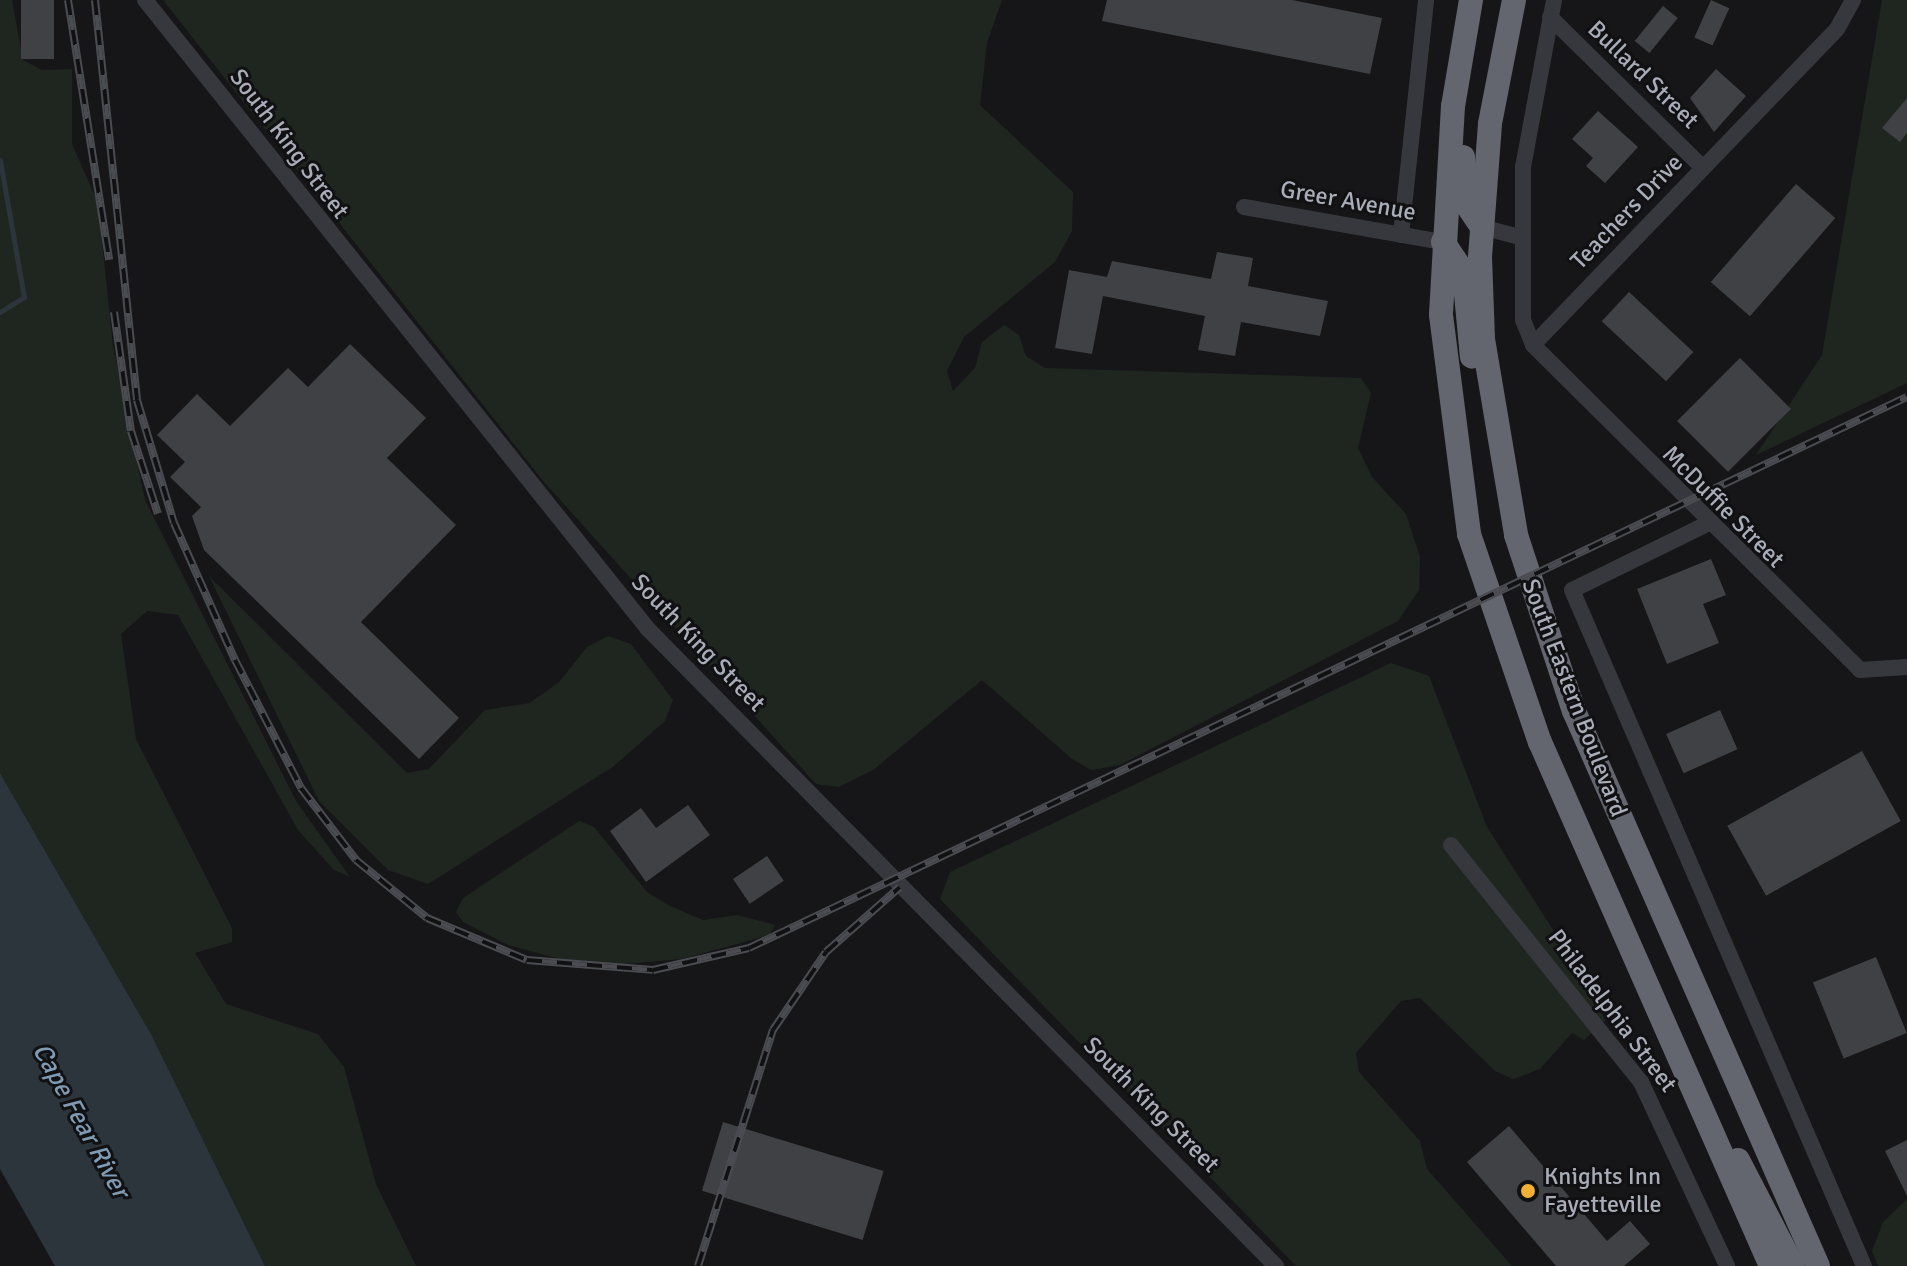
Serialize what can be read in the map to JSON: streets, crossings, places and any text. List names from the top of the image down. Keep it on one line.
{"streets":{"highway":["South Eastern Boulevard"],"street":["Bullard Street","South King Street","Greer Avenue","Teachers Drive","McDuffie Street","Philadelphia Street"]},"crossings":[["Bullard Street","Teachers Drive"],["Greer Avenue","South Eastern Boulevard"],["Teachers Drive","McDuffie Street"],["McDuffie Street","South Eastern Boulevard"]],"water":["Cape Fear River"],"places":["Knights Inn Fayetteville"]}
